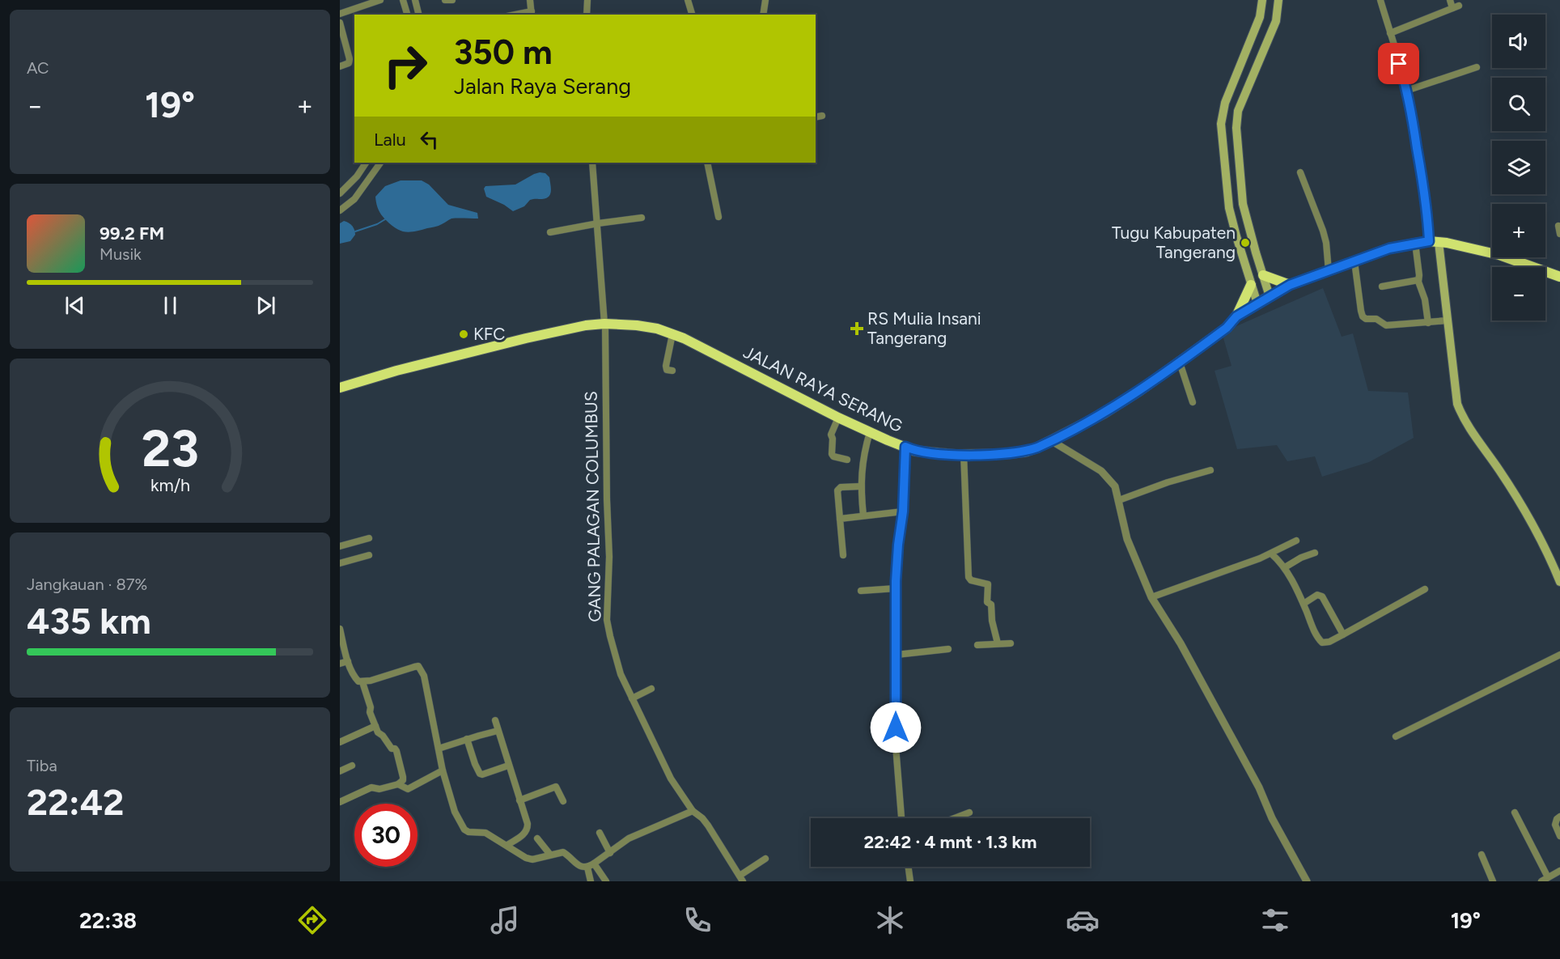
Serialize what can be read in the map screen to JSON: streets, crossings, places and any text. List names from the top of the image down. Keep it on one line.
{"streets":{"highway":["JALAN RAYA SERANG"],"street":["GANG PALAGAN COLUMBUS"]},"crossings":[["JALAN RAYA SERANG","GANG PALAGAN COLUMBUS"]],"places":{"other":["Tugu Kabupaten Tangerang","KFC"],"health":["RS Mulia Insani Tangerang"]},"page":{"tile":["AC",["Jangkauan · 87%","435 km"],["Tiba","22:42"]],"map_buttons":["+","−"],"turn":["350 m","Jalan Raya Serang"],"heat":["−","19°","+"],"then":"Lalu","song":["99.2 FM","Musik"],"limit":"30","trip":"22:42 · 4 mnt · 1.3 km","tabs":["22:38","19°"],"gauge":["23","km/h"]}}
